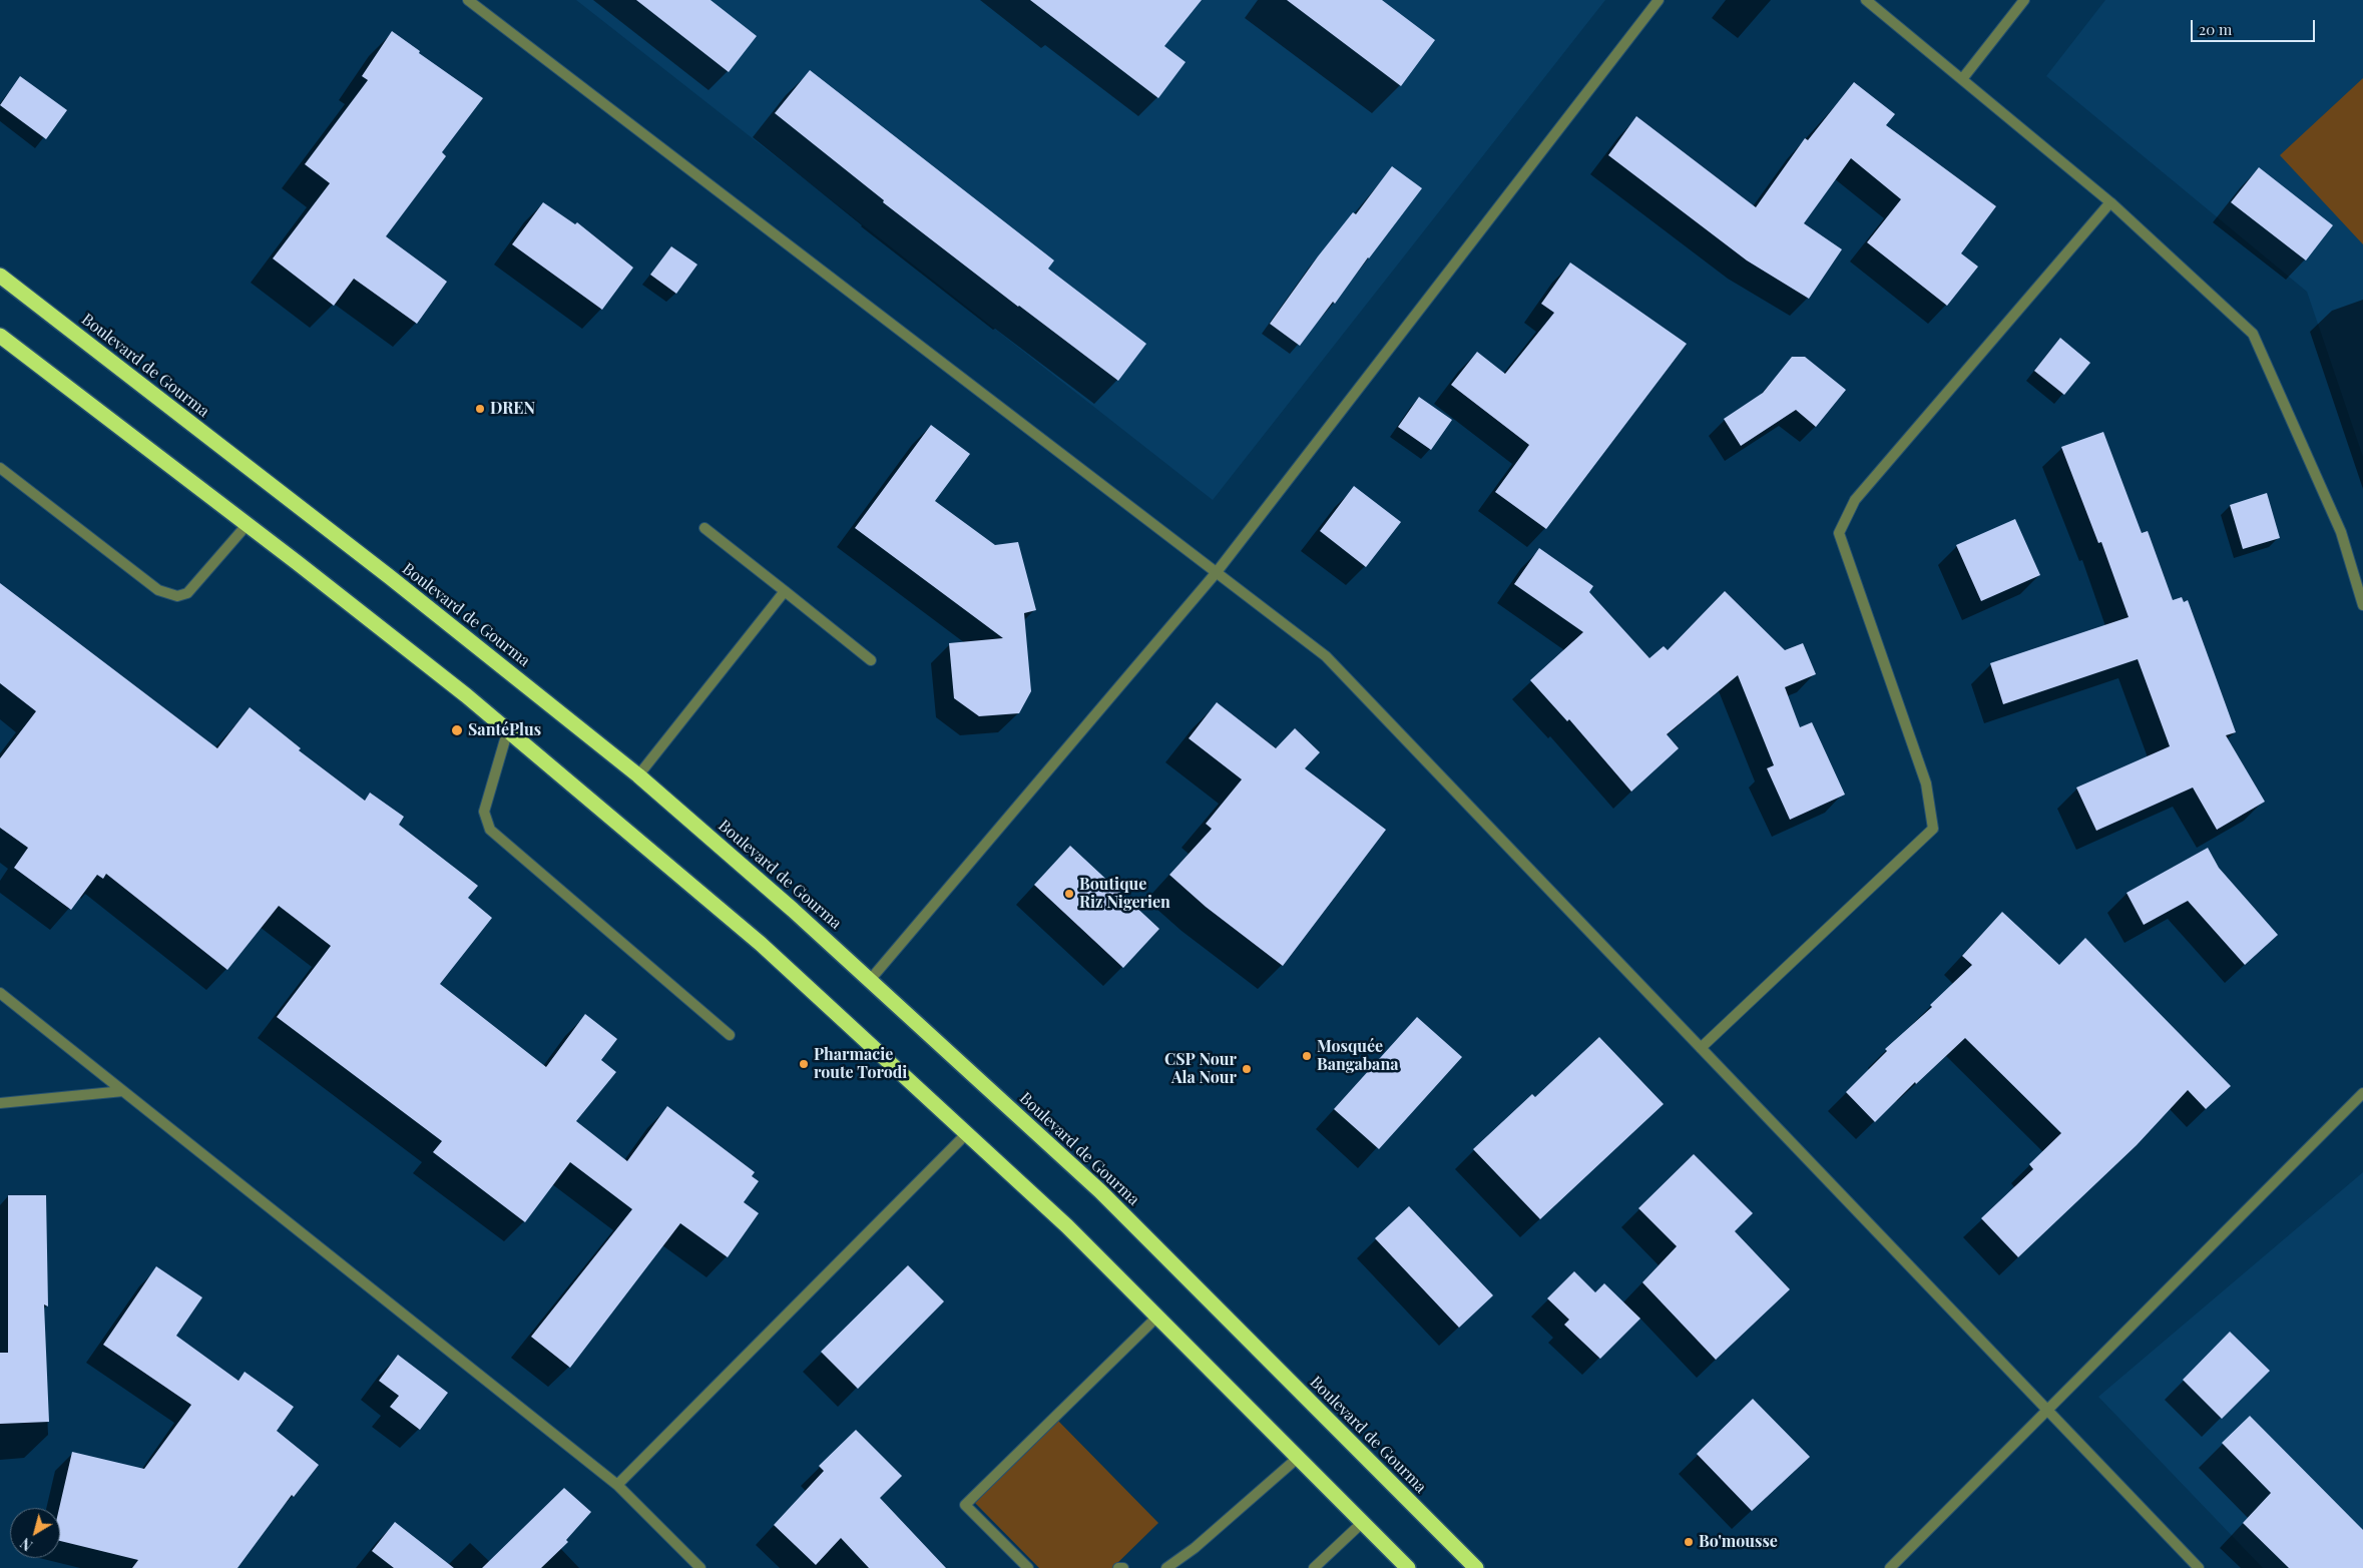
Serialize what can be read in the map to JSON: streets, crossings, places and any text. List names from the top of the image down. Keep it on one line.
{"streets":{"highway":["Boulevard de Gourma"]},"places":["DREN","SantéPlus","Boutique Riz Nigerien","Mosquée Bangabana","Pharmacie route Torodi","CSP Nour Ala Nour","Bo'mousse"],"scale_bar":"20 m","north":"bottom left"}
